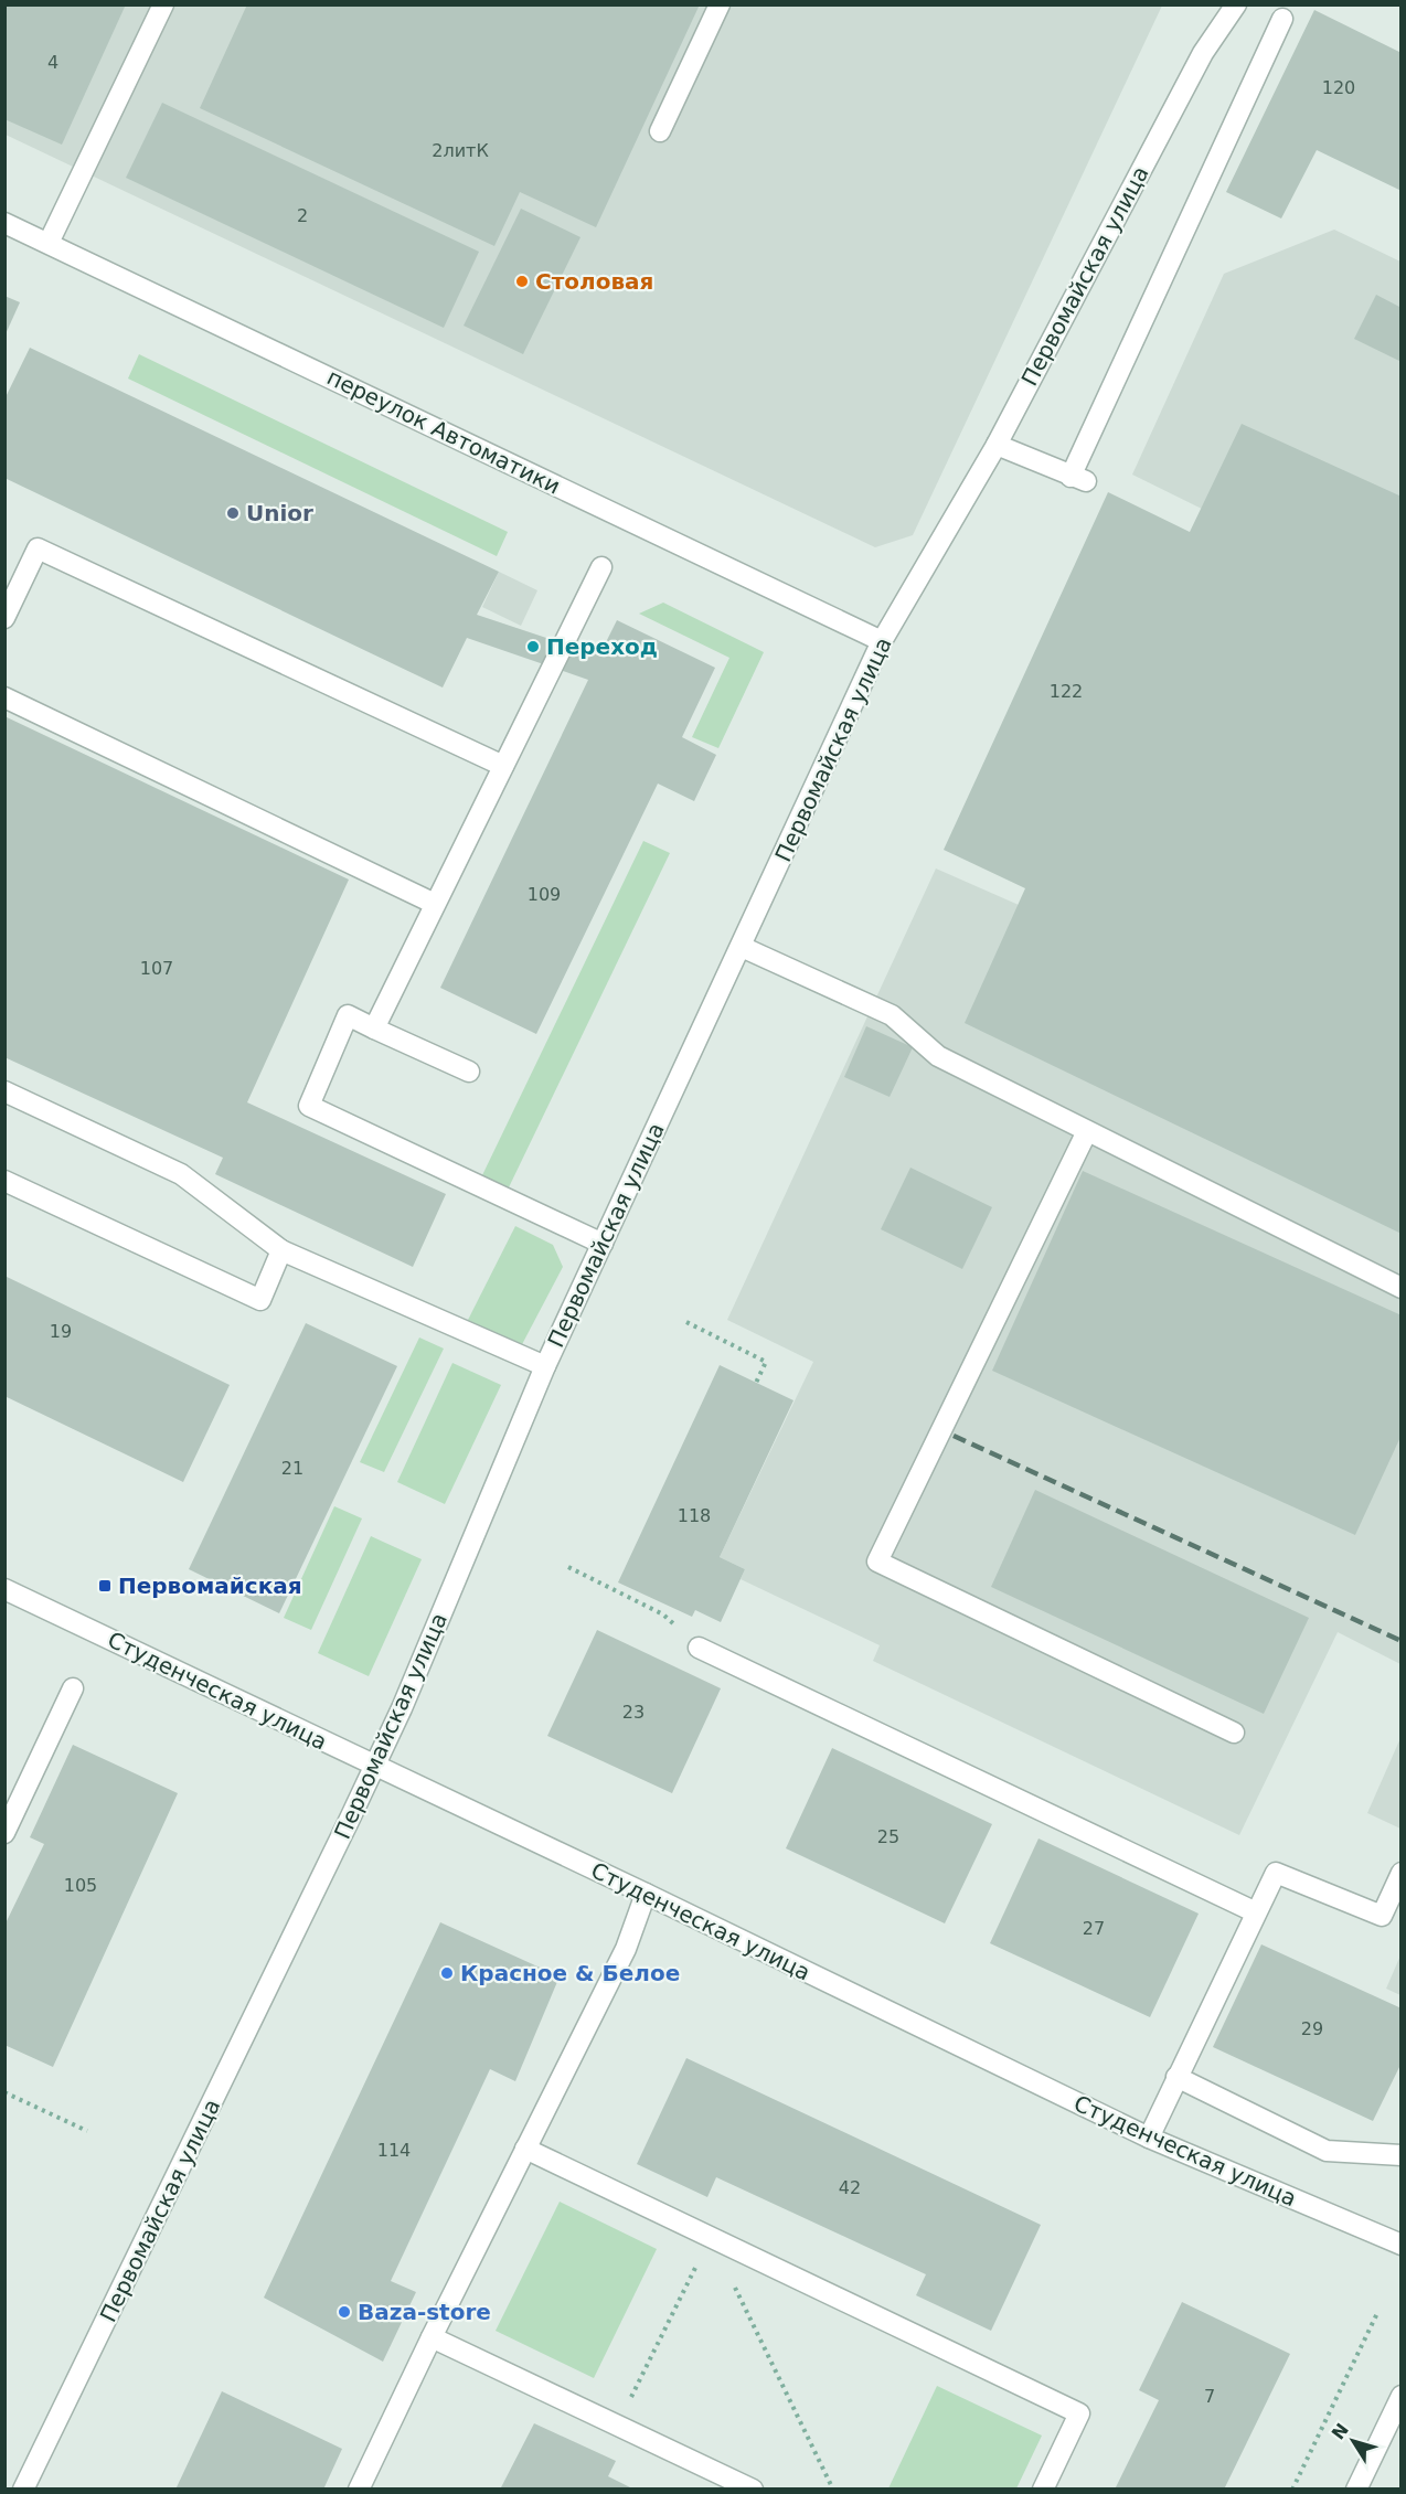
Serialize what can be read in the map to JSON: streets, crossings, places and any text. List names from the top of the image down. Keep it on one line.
{"streets":{"street":["Первомайская улица","переулок Автоматики","Студенческая улица"]},"crossings":[["Первомайская улица","переулок Автоматики"],["Первомайская улица","Студенческая улица"]],"places":{"other":["Столовая","Unior","Переход","Красное & Белое","Baza-store"],"transit":["Первомайская"]},"house_numbers":["4","120","2литК","2","122","109","107","19","21","118","23","25","105","27","29","114","42","7"],"north":"top left"}
